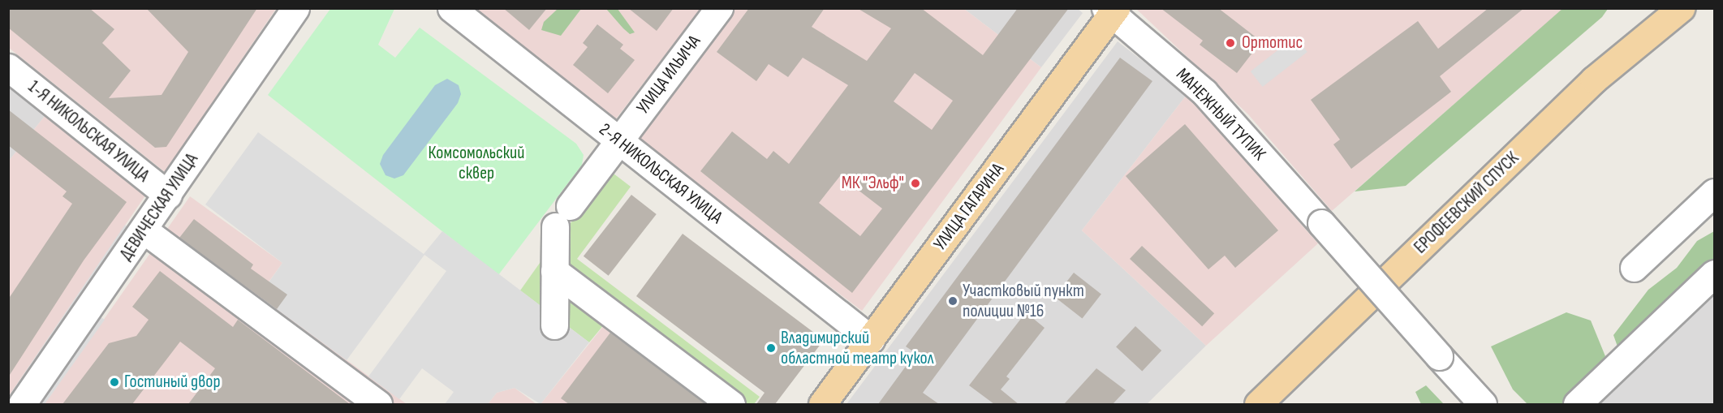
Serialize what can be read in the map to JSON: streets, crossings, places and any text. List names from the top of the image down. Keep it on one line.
{"streets":{"main road":["ЕРОФЕЕВСКИЙ СПУСК","УЛИЦА ГАГАРИНА"],"street":["УЛИЦА ИЛЬИЧА","МАНЕЖНЫЙ ТУПИК","1-Я НИКОЛЬСКАЯ УЛИЦА","2-Я НИКОЛЬСКАЯ УЛИЦА","ДЕВИЧЕСКАЯ УЛИЦА"]},"crossings":[["УЛИЦА ИЛЬИЧА","2-Я НИКОЛЬСКАЯ УЛИЦА"],["МАНЕЖНЫЙ ТУПИК","УЛИЦА ГАГАРИНА"],["1-Я НИКОЛЬСКАЯ УЛИЦА","ДЕВИЧЕСКАЯ УЛИЦА"],["2-Я НИКОЛЬСКАЯ УЛИЦА","УЛИЦА ГАГАРИНА"]],"parks":["Комсомольский сквер"],"places":["Ортотис","МК \"Эльф\"","Участковый пункт полиции №16","Владимирский областной театр кукол","Гостиный двор"]}
